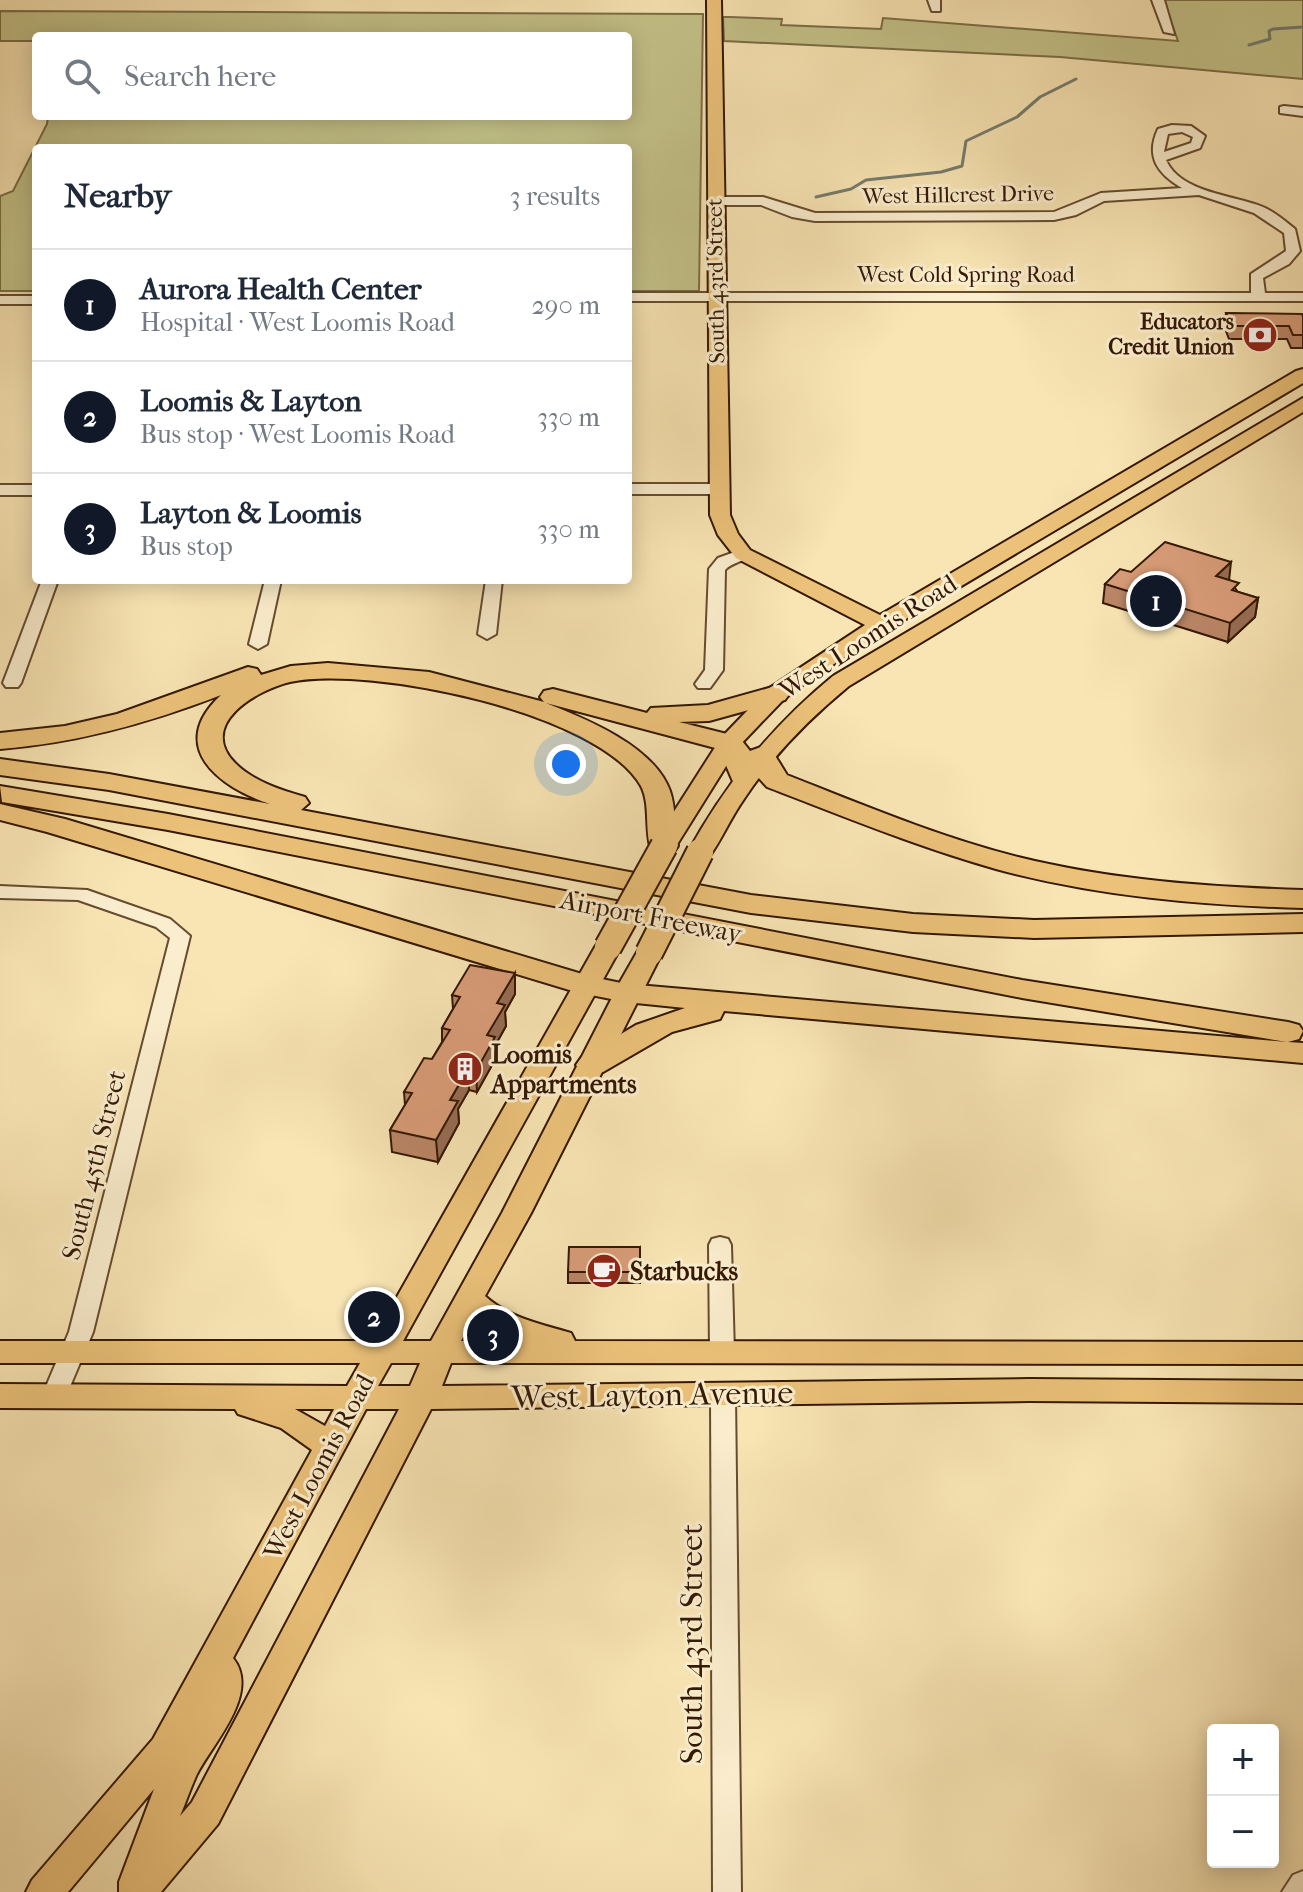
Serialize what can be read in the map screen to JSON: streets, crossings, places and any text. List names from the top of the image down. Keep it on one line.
{"streets":{"highway":["Airport Freeway"],"main road":["South 43rd Street","West Loomis Road","West Layton Avenue"],"street":["West Hillcrest Drive","West Cold Spring Road","South 45th Street"]},"crossings":[["West Hillcrest Drive","South 43rd Street"],["West Cold Spring Road","South 43rd Street"],["South 43rd Street","West Layton Avenue"],["West Loomis Road","West Layton Avenue"],["South 45th Street","West Layton Avenue"]],"places":{"bank":["Educators Credit Union"],"building":["Loomis Appartments"],"cafe":["Starbucks"]},"page":{"search":"Search here","heading":["Nearby","3 results"],"list":[{"mark":"1","name":"Aurora Health Center","note":"Hospital · West Loomis Road","value":"290 m"},{"mark":"2","name":"Loomis & Layton","note":"Bus stop · West Loomis Road","value":"330 m"},{"mark":"3","name":"Layton & Loomis","note":"Bus stop","value":"330 m"}],"pins":["1","2","3"],"map_buttons":["+","−"]}}
